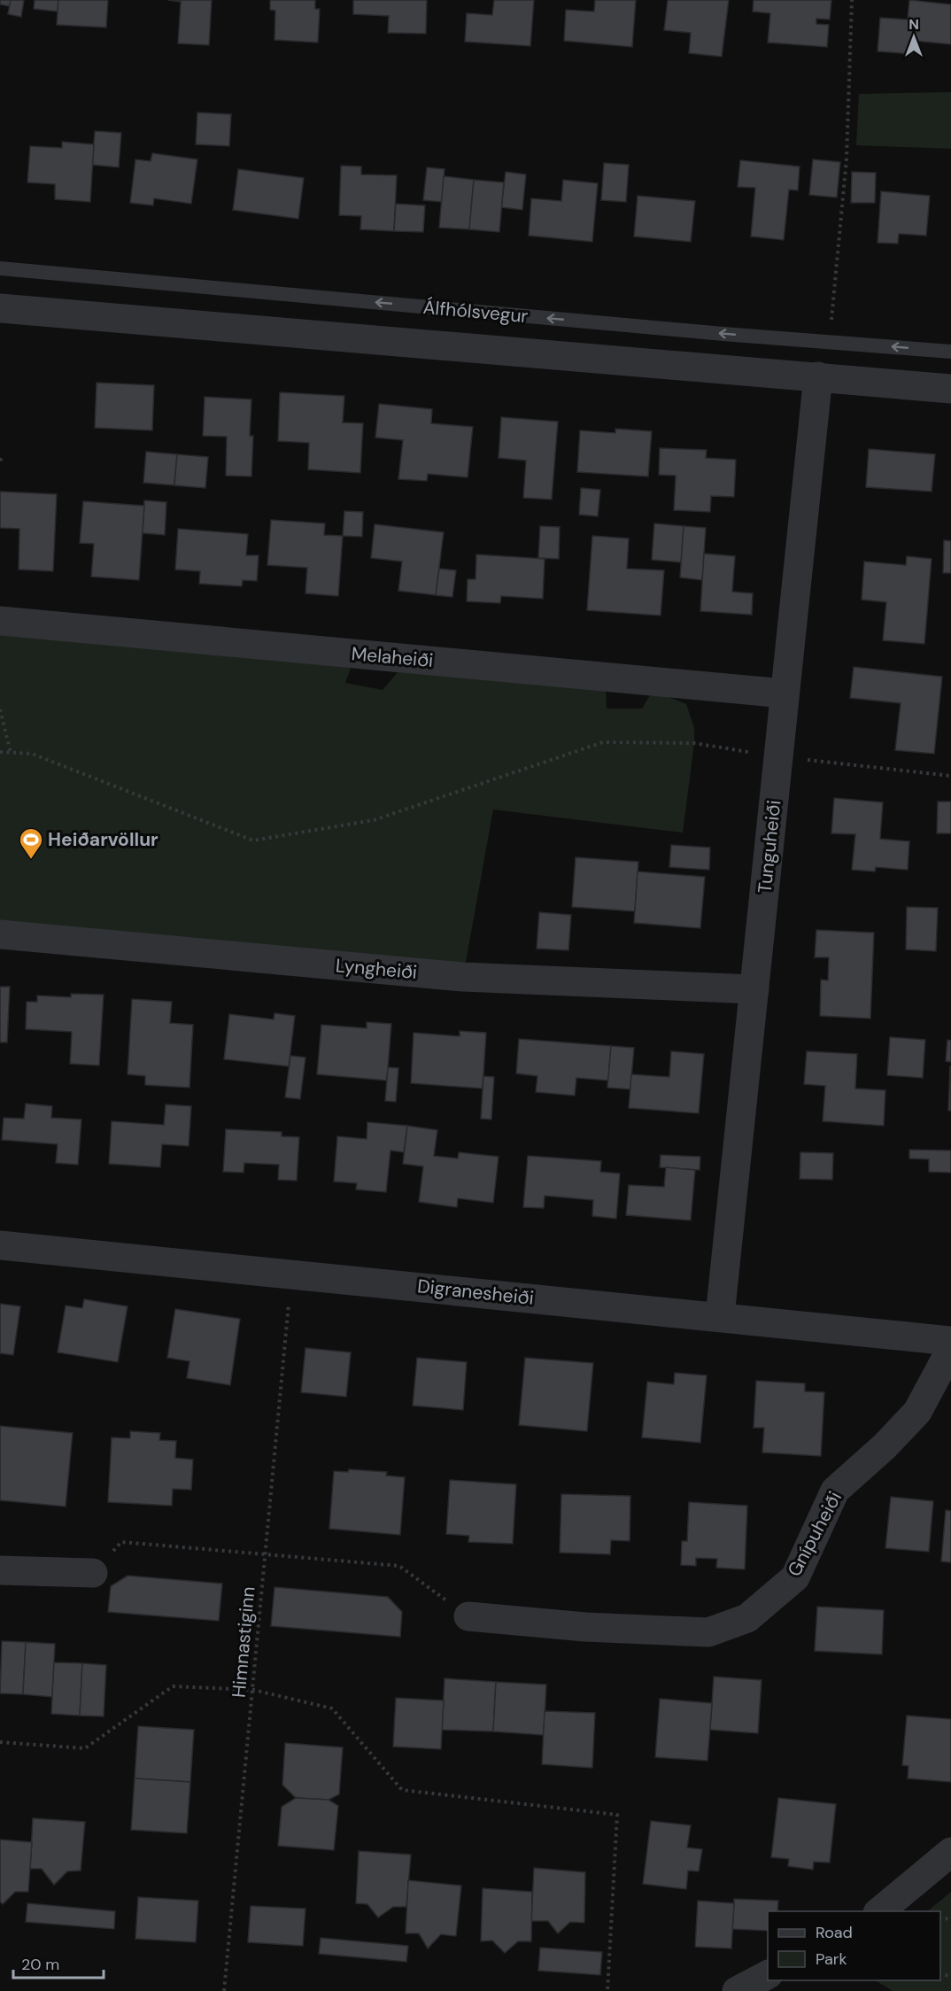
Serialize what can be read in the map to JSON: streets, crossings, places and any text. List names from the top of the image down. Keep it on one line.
{"streets":{"street":["Álfhólsvegur","Melaheiði","Tunguheiði","Lyngheiði","Digranesheiði","Gnípuheiði"],"path":["Himnastiginn"]},"crossings":[["Álfhólsvegur","Tunguheiði"],["Melaheiði","Tunguheiði"],["Tunguheiði","Lyngheiði"],["Tunguheiði","Digranesheiði"]],"one_way":["Álfhólsvegur"],"places":{"sports":["Heiðarvöllur"]},"legend":["Road","Park"],"scale_bar":"20 m","north":"top"}
